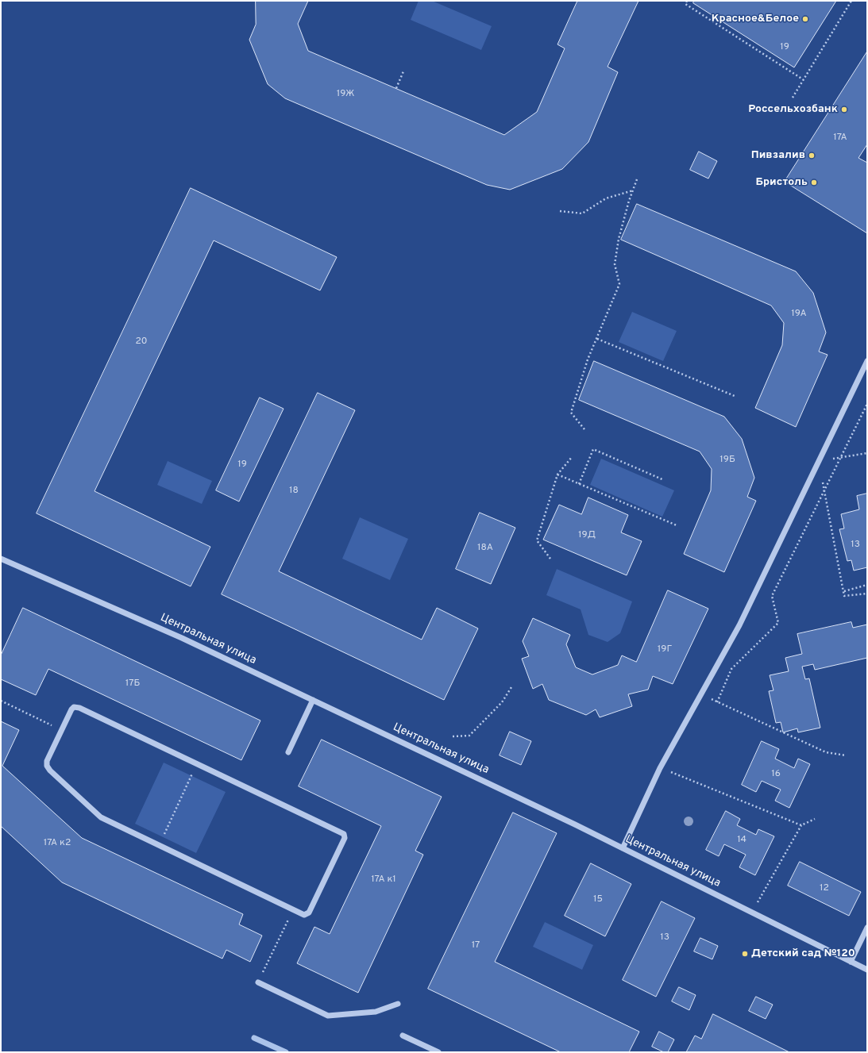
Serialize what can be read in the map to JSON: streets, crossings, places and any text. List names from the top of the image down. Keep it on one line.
{"streets":{"street":["Центральная улица"]},"places":["Красное&Белое","Россельхозбанк","Пивзалив","Бристоль","Детский сад №120"],"house_numbers":["19","19Ж","17А","19А","20","19Б","19","18","19Д","13","18А","19Г","17Б","16","14","17А к2","17А к1","12","15","13","17"]}
